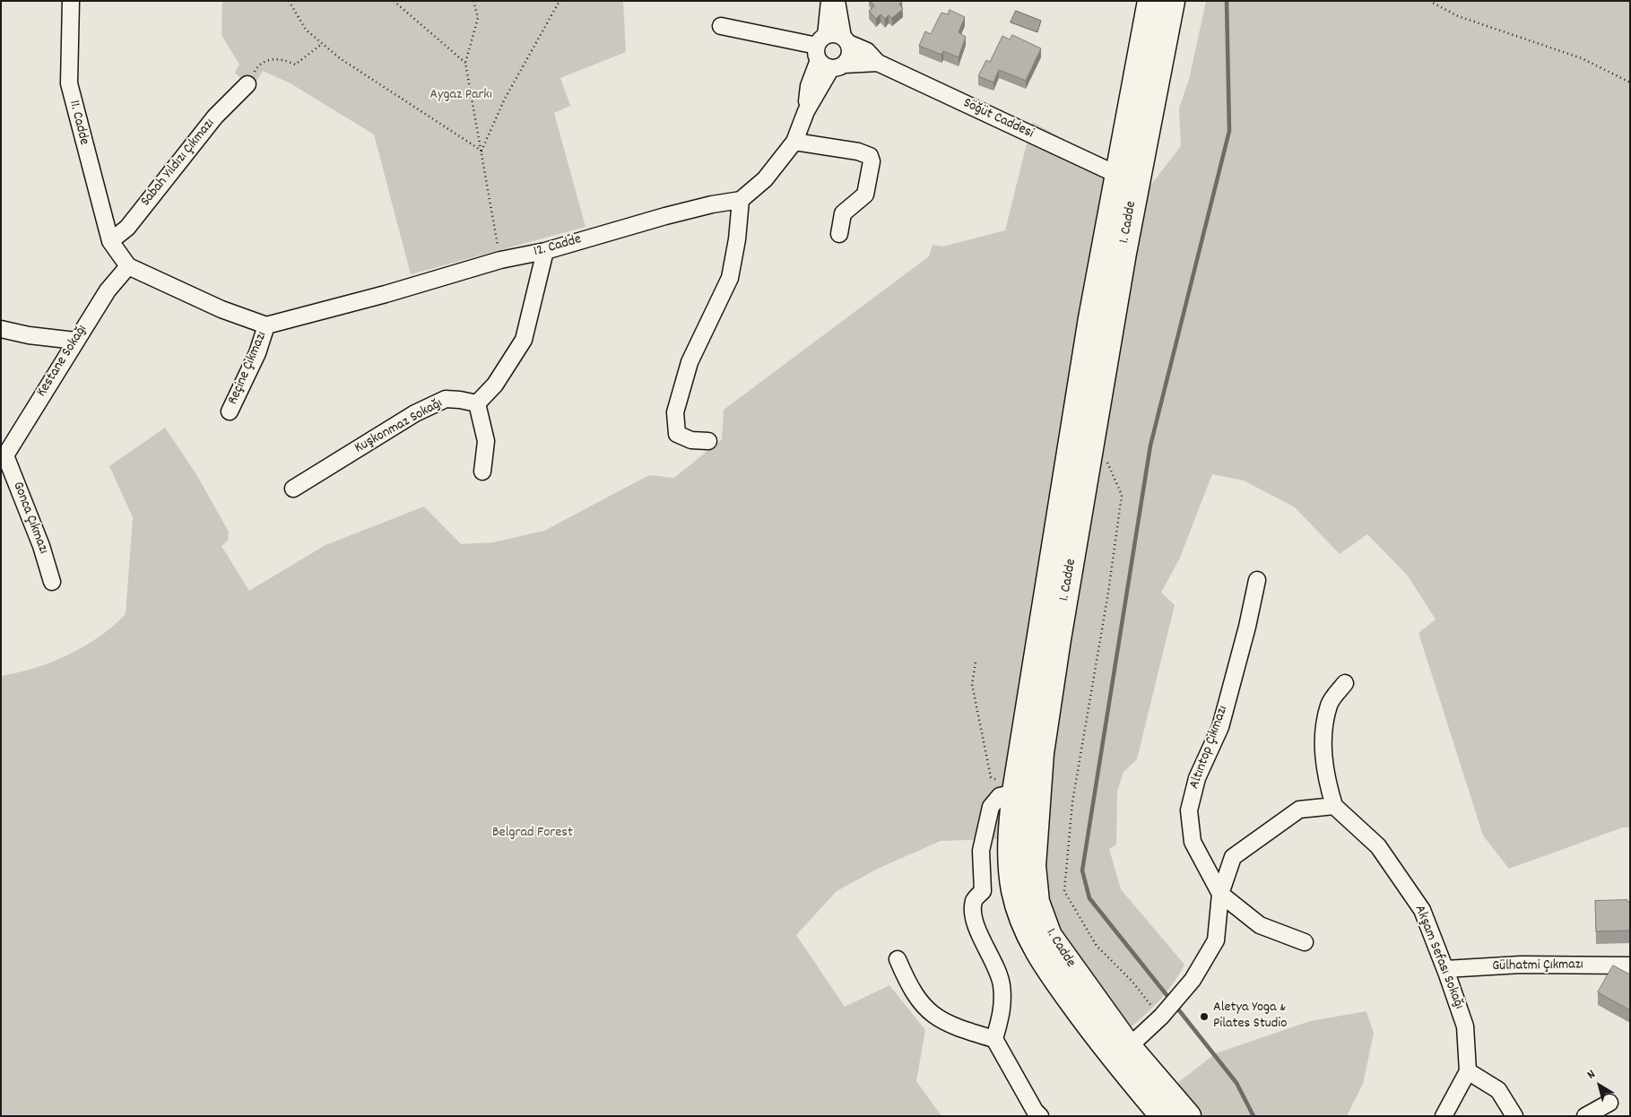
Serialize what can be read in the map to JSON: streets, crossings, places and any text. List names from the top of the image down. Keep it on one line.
{"streets":{"main road":["1. Cadde"],"street":["Söğüt Caddesi","11. Cadde","Sabah Yıldızı Çıkmazı","12. Cadde","Kestane Sokağı","Reçine Çıkmazı","Kuşkonmaz Sokağı","Gonca Çıkmazı","Altıntop Çıkmazı","Akşam Sefası Sokağı","Gülhatmi Çıkmazı"]},"crossings":[["Söğüt Caddesi","1. Cadde"],["11. Cadde","Sabah Yıldızı Çıkmazı"],["12. Cadde","Reçine Çıkmazı"],["Kestane Sokağı","Gonca Çıkmazı"],["Akşam Sefası Sokağı","Gülhatmi Çıkmazı"]],"parks":["Aygaz Parkı","Belgrad Forest"],"places":["Aletya Yoga & Pilates Studio"],"north":"top left"}
